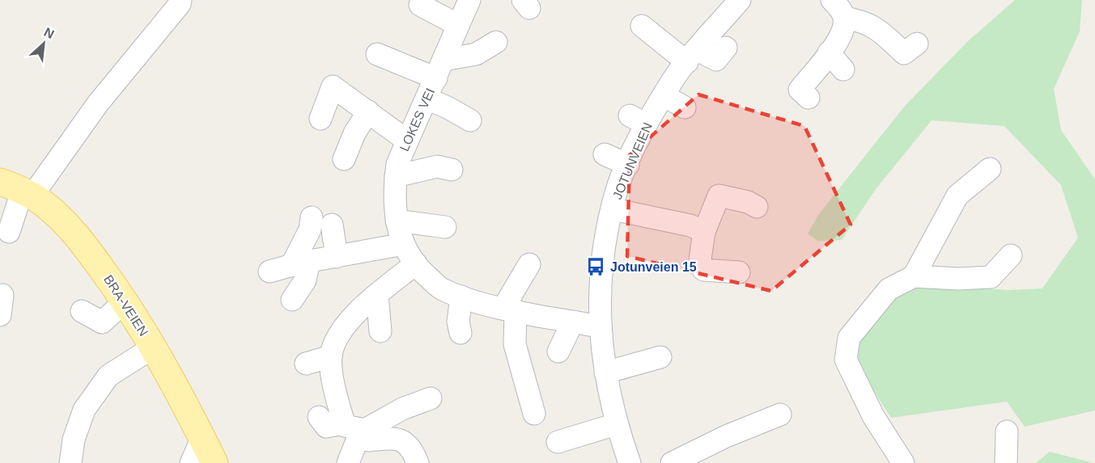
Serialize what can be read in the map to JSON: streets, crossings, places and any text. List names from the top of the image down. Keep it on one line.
{"streets":{"main road":["BRA-VEIEN"],"street":["LOKES VEI","JOTUNVEIEN"]},"crossings":[["LOKES VEI","JOTUNVEIEN"]],"places":{"bus stop":["Jotunveien 15"]},"north":"top right"}
